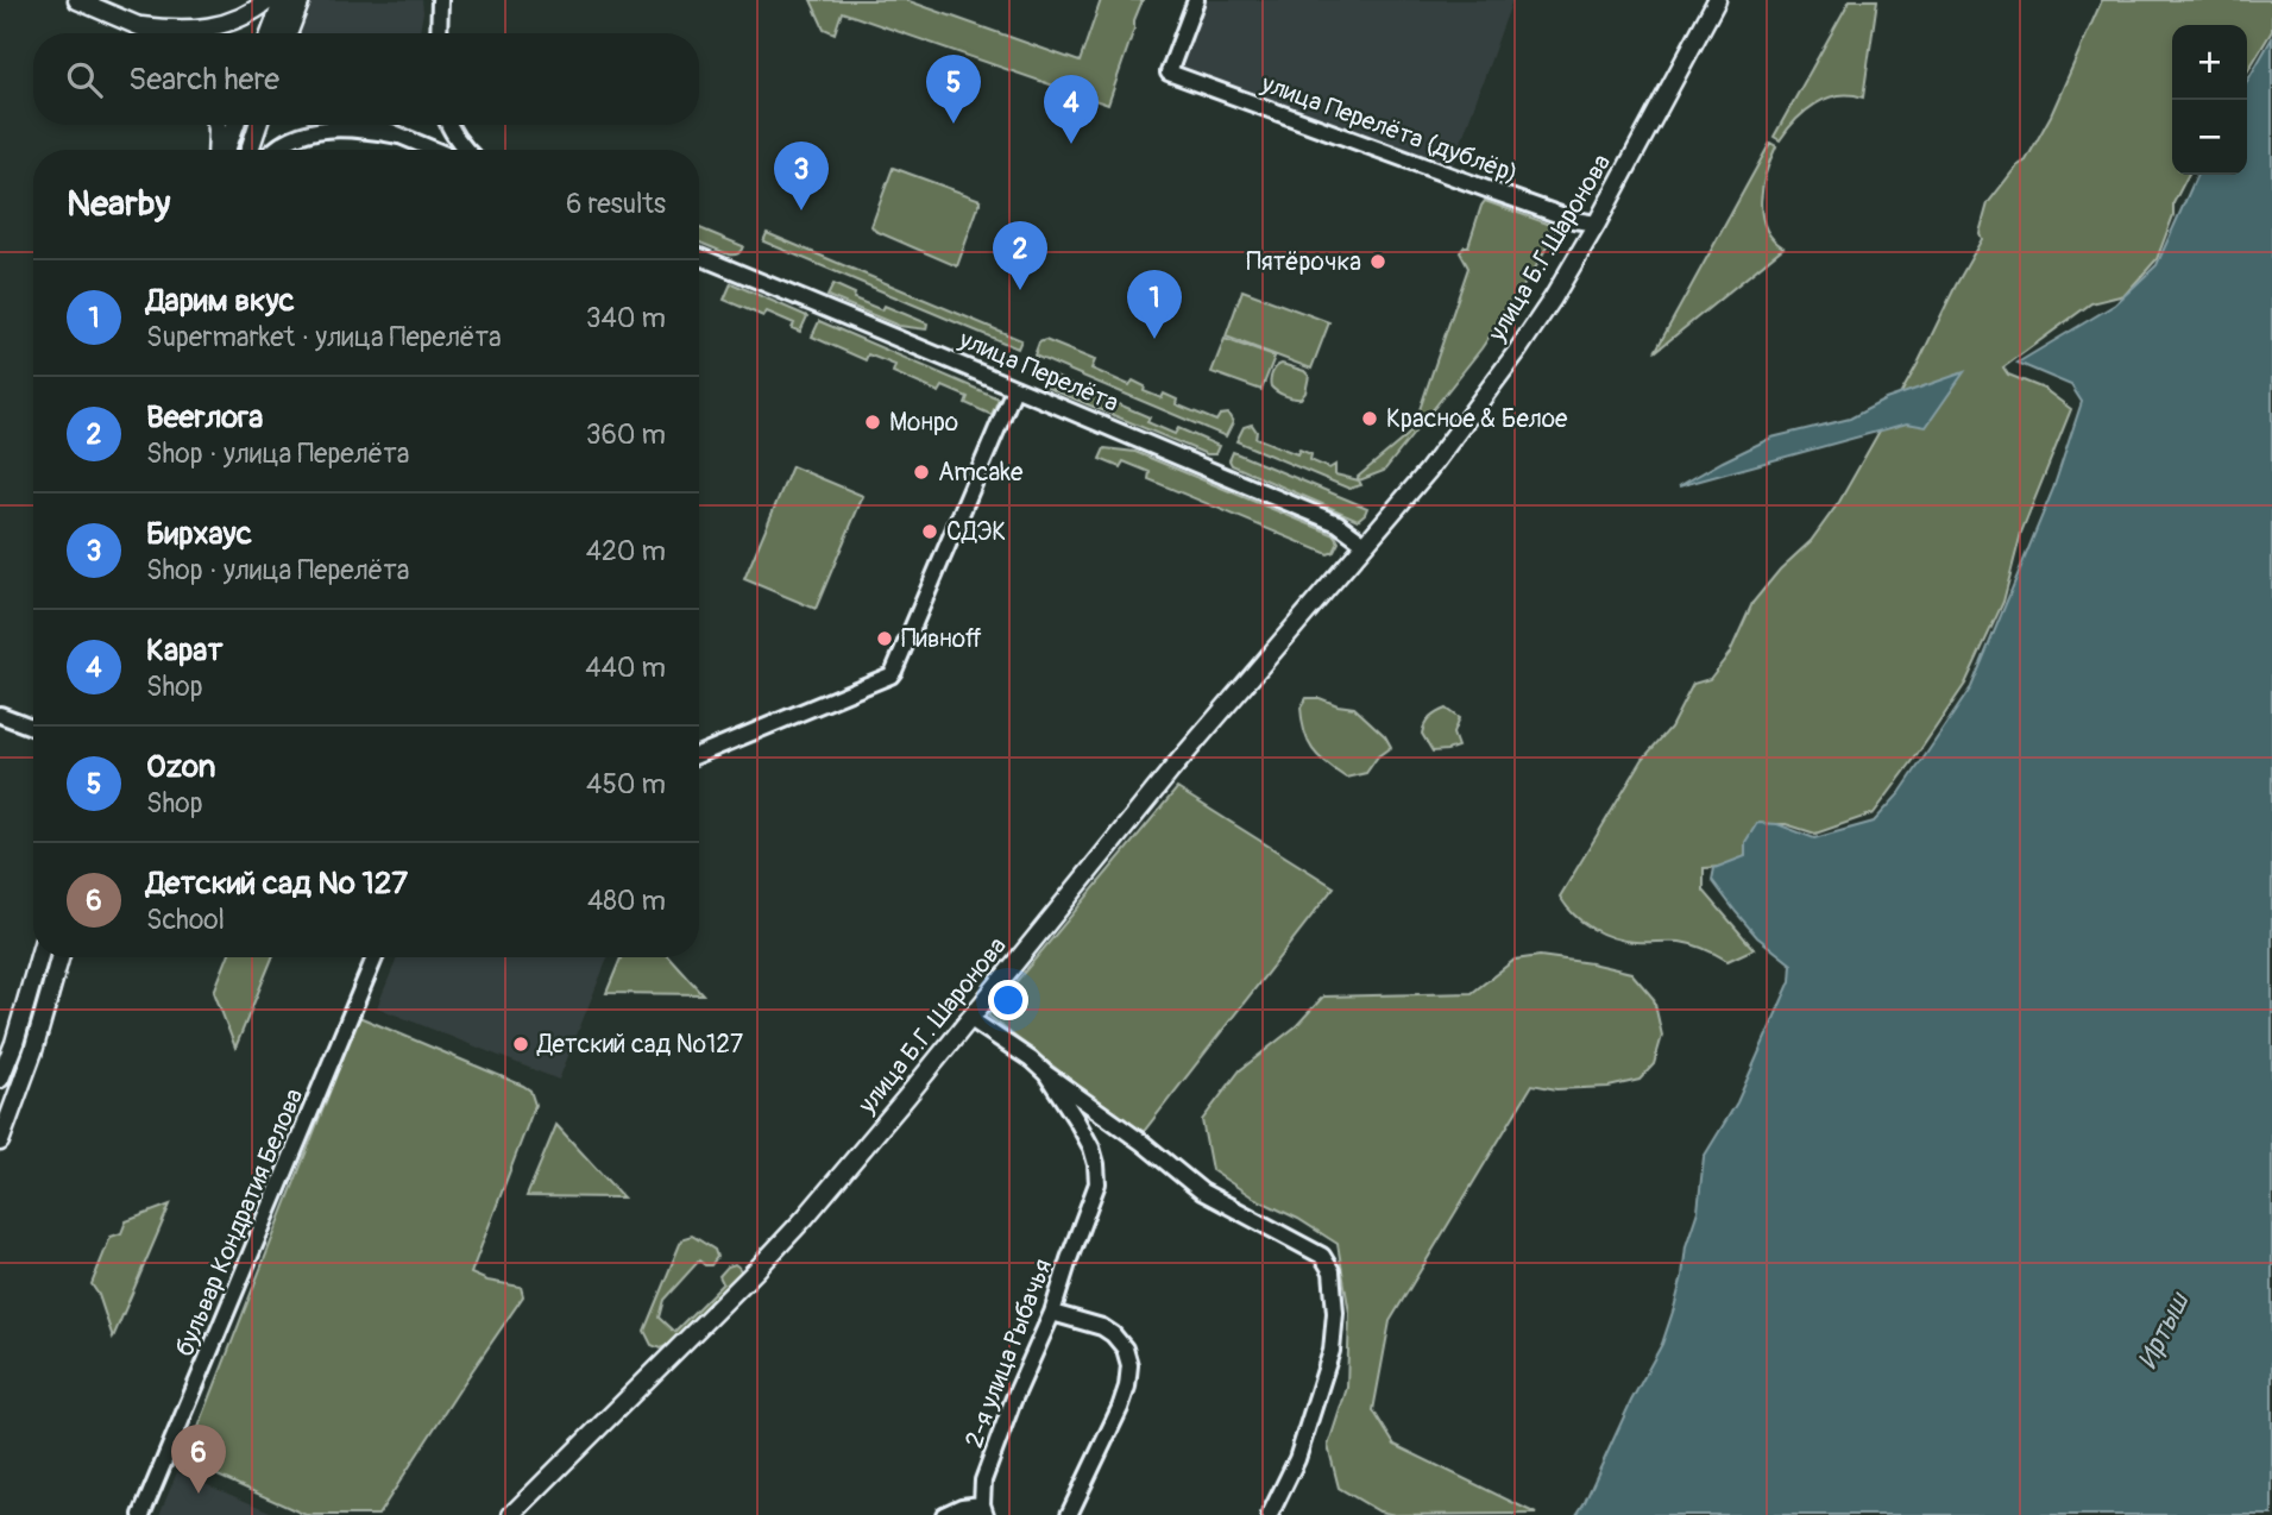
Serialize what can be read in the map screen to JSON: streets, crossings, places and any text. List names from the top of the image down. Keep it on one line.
{"streets":{"main road":["улица Б.Г.Шаронова","улица Б.Г. Шаронова"],"street":["улица Перелёта (дублёр)","улица Перелёта","бульвар Кондратия Белова","2-я улица Рыбачья"]},"crossings":[["улица Перелёта (дублёр)","улица Б.Г.Шаронова"],["улица Б.Г.Шаронова","улица Перелёта"],["улица Б.Г.Шаронова","улица Б.Г. Шаронова"],["улица Перелёта","улица Б.Г. Шаронова"]],"water":["Иртыш"],"places":["Пятёрочка","Красное & Белое","Монро","Amcake","СДЭК","Пивнoff","Детский сад №127"],"page":{"map_buttons":["+","−"],"search":"Search here","pins":["5","4","3","2","1","6"],"heading":["Nearby","6 results"],"list":[{"mark":"1","name":"Дарим вкус","note":"Supermarket · улица Перелёта","value":"340 m"},{"mark":"2","name":"Beerлога","note":"Shop · улица Перелёта","value":"360 m"},{"mark":"3","name":"Бирхаус","note":"Shop · улица Перелёта","value":"420 m"},{"mark":"4","name":"Карат","note":"Shop","value":"440 m"},{"mark":"5","name":"Ozon","note":"Shop","value":"450 m"},{"mark":"6","name":"Детский сад № 127","note":"School","value":"480 m"}]}}
